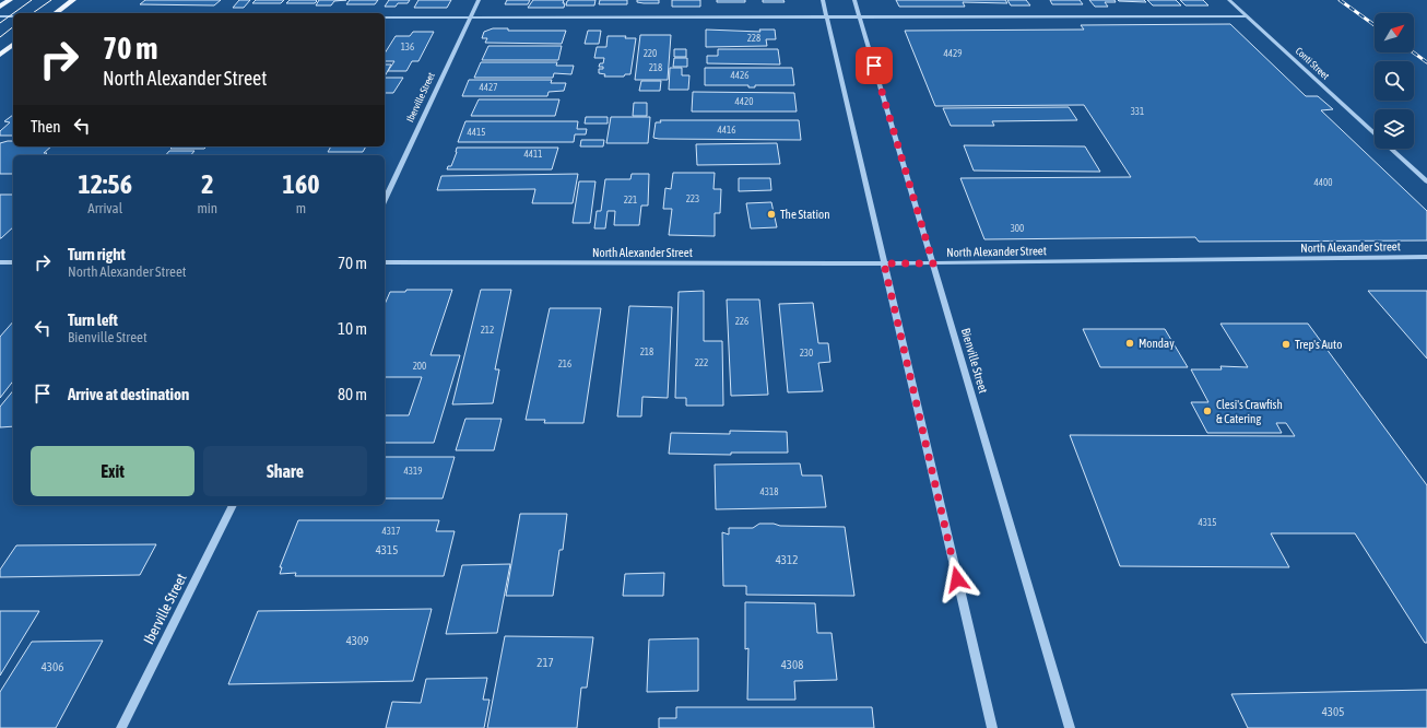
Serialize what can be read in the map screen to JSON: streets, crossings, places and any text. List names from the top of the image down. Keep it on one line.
{"streets":{"street":["Conti Street","Iberville Street","North Alexander Street","Bienville Street"]},"crossings":[["North Alexander Street","Bienville Street"]],"places":["The Station","Monday","Trep's Auto","Clesi's Crawfish & Catering"],"house_numbers":["228","136","220","4429","218","4426","4427","4420","331","4416","4415","4411","4400","223","221","300","226","212","218","230","222","216","200","4319","4318","4315","4317","4315","4312","4309","217","4308","4306","4305"],"north":"top right","page":{"turn":["70 m","North Alexander Street"],"then":"Then","eta":["12:56","Arrival","2","min","160","m"],"list":[{"name":"Turn right","note":"North Alexander Street","value":"70 m"},{"name":"Turn left","note":"Bienville Street","value":"10 m"},{"name":"Arrive at destination","value":"80 m"}],"buttons":["Exit","Share"]}}
